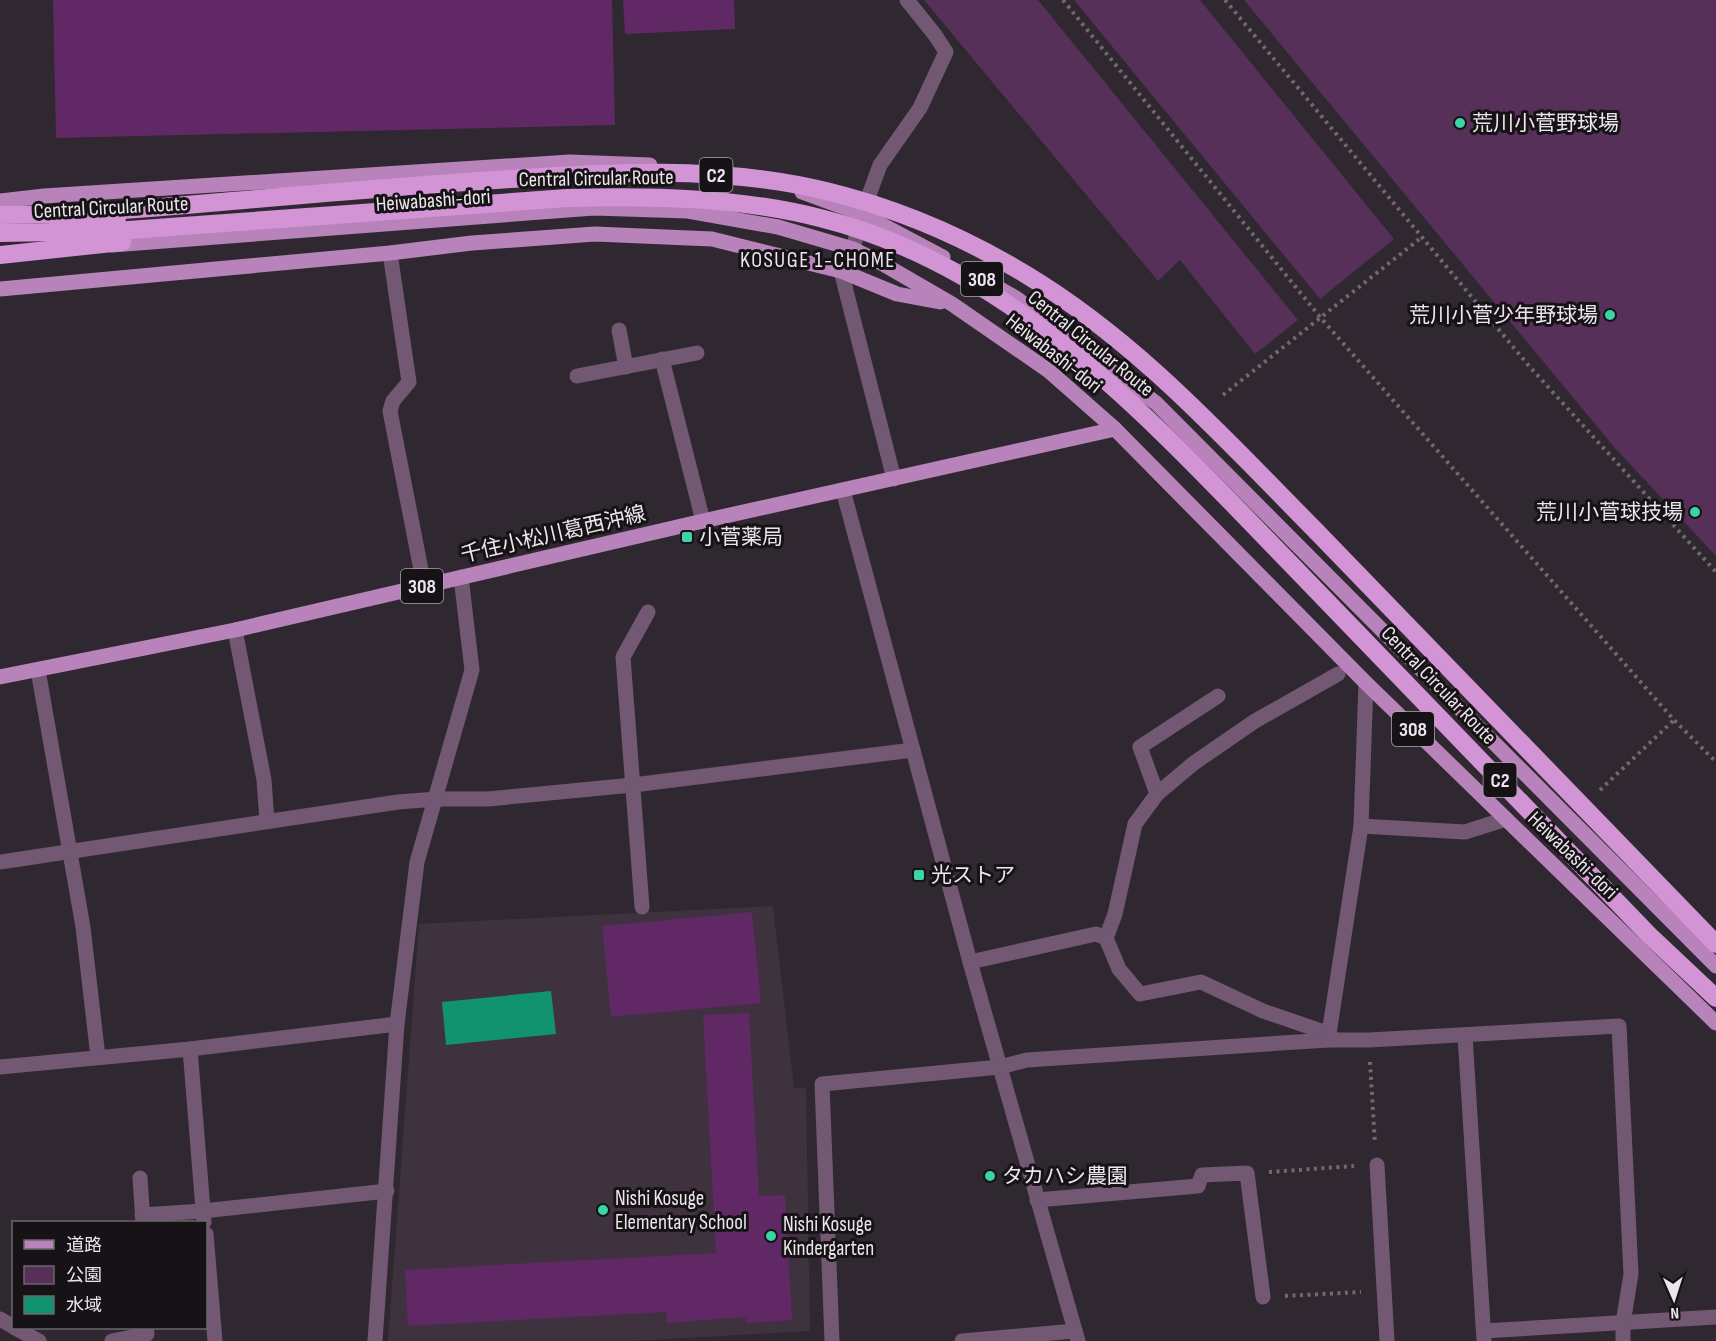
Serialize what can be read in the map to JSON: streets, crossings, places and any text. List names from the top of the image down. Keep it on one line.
{"streets":{"highway":["C2","Central Circular Route"],"main road":["Heiwabashi-dori","308","千住小松川葛西沖線"]},"crossings":[["Heiwabashi-dori","千住小松川葛西沖線"]],"districts":["KOSUGE 1-CHOME"],"places":{"other":["荒川小菅野球場","荒川小菅少年野球場","荒川小菅球技場","タカハシ農園","Nishi Kosuge Elementary School","Nishi Kosuge Kindergarten"],"transit":["小菅薬局","光ストア"]},"legend":["道路","公園","水域"],"north":"bottom"}
